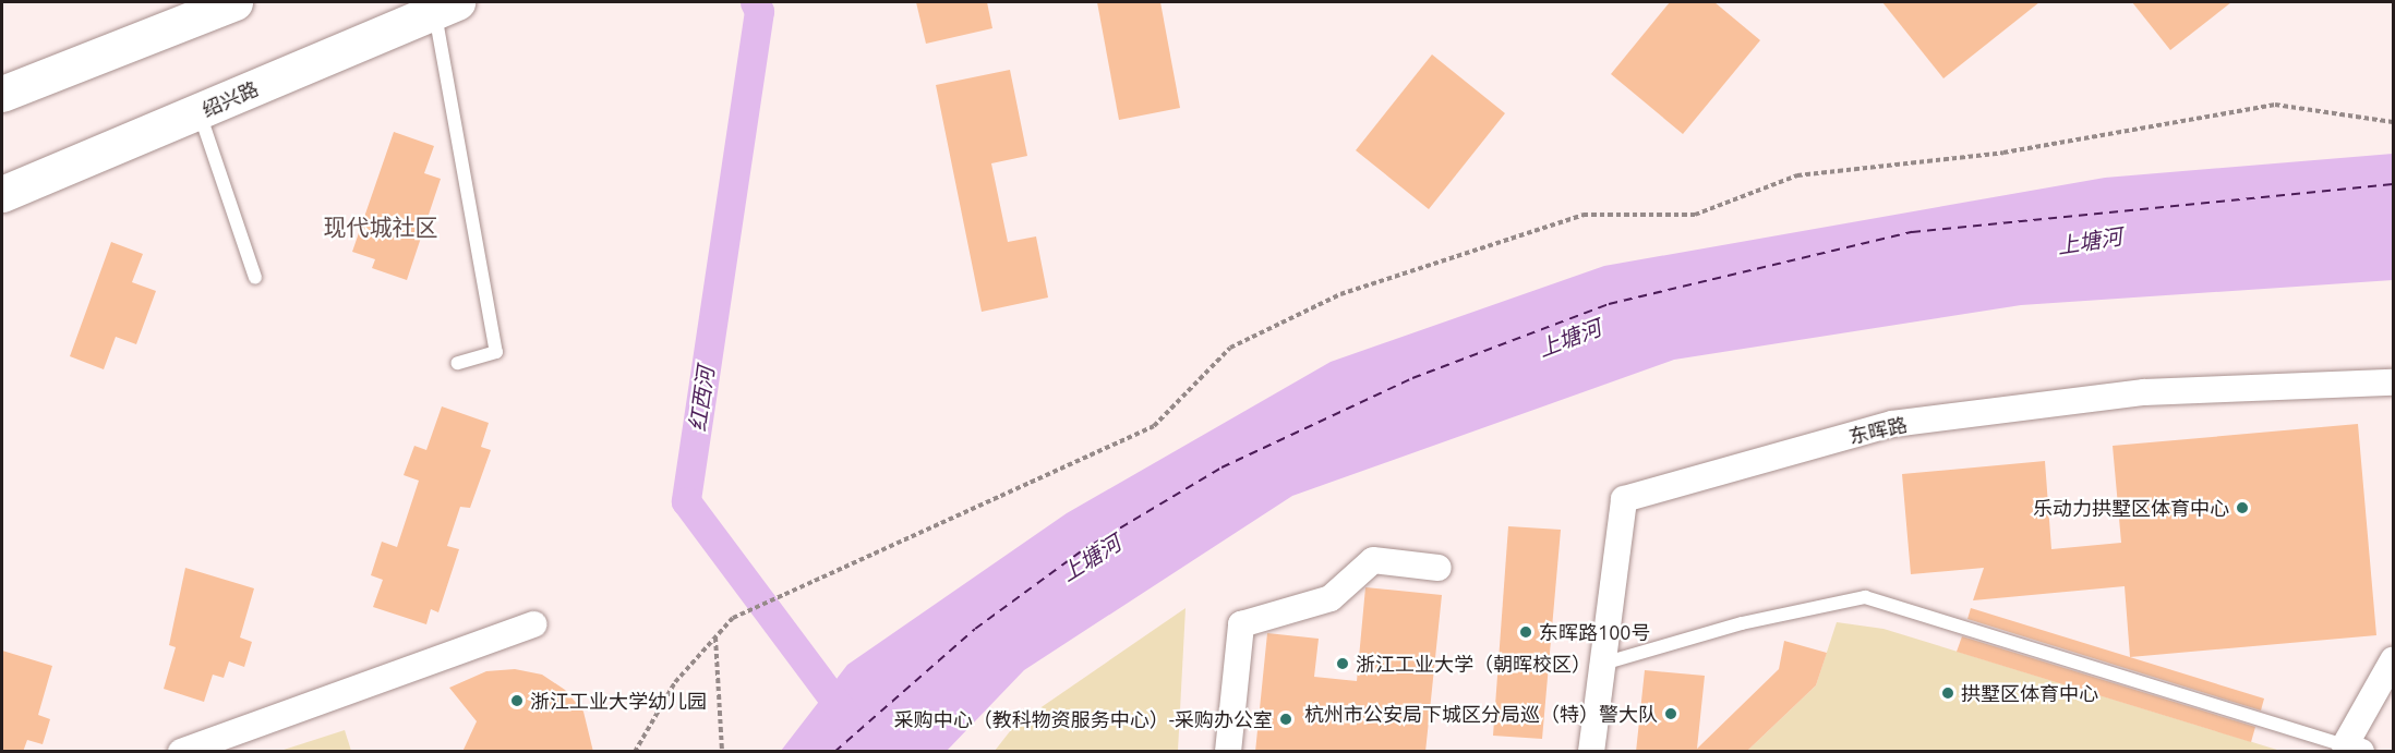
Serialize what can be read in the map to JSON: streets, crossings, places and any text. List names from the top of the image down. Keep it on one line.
{"streets":{"main road":["绍兴路"],"street":["东晖路"]},"districts":["现代城社区"],"water":["上塘河","红西河"],"places":["乐动力拱墅区体育中心","东晖路100号","浙江工业大学（朝晖校区）","拱墅区体育中心","浙江工业大学幼儿园","杭州市公安局下城区分局巡（特）警大队","采购中心（教科物资服务中心）-采购办公室"]}
